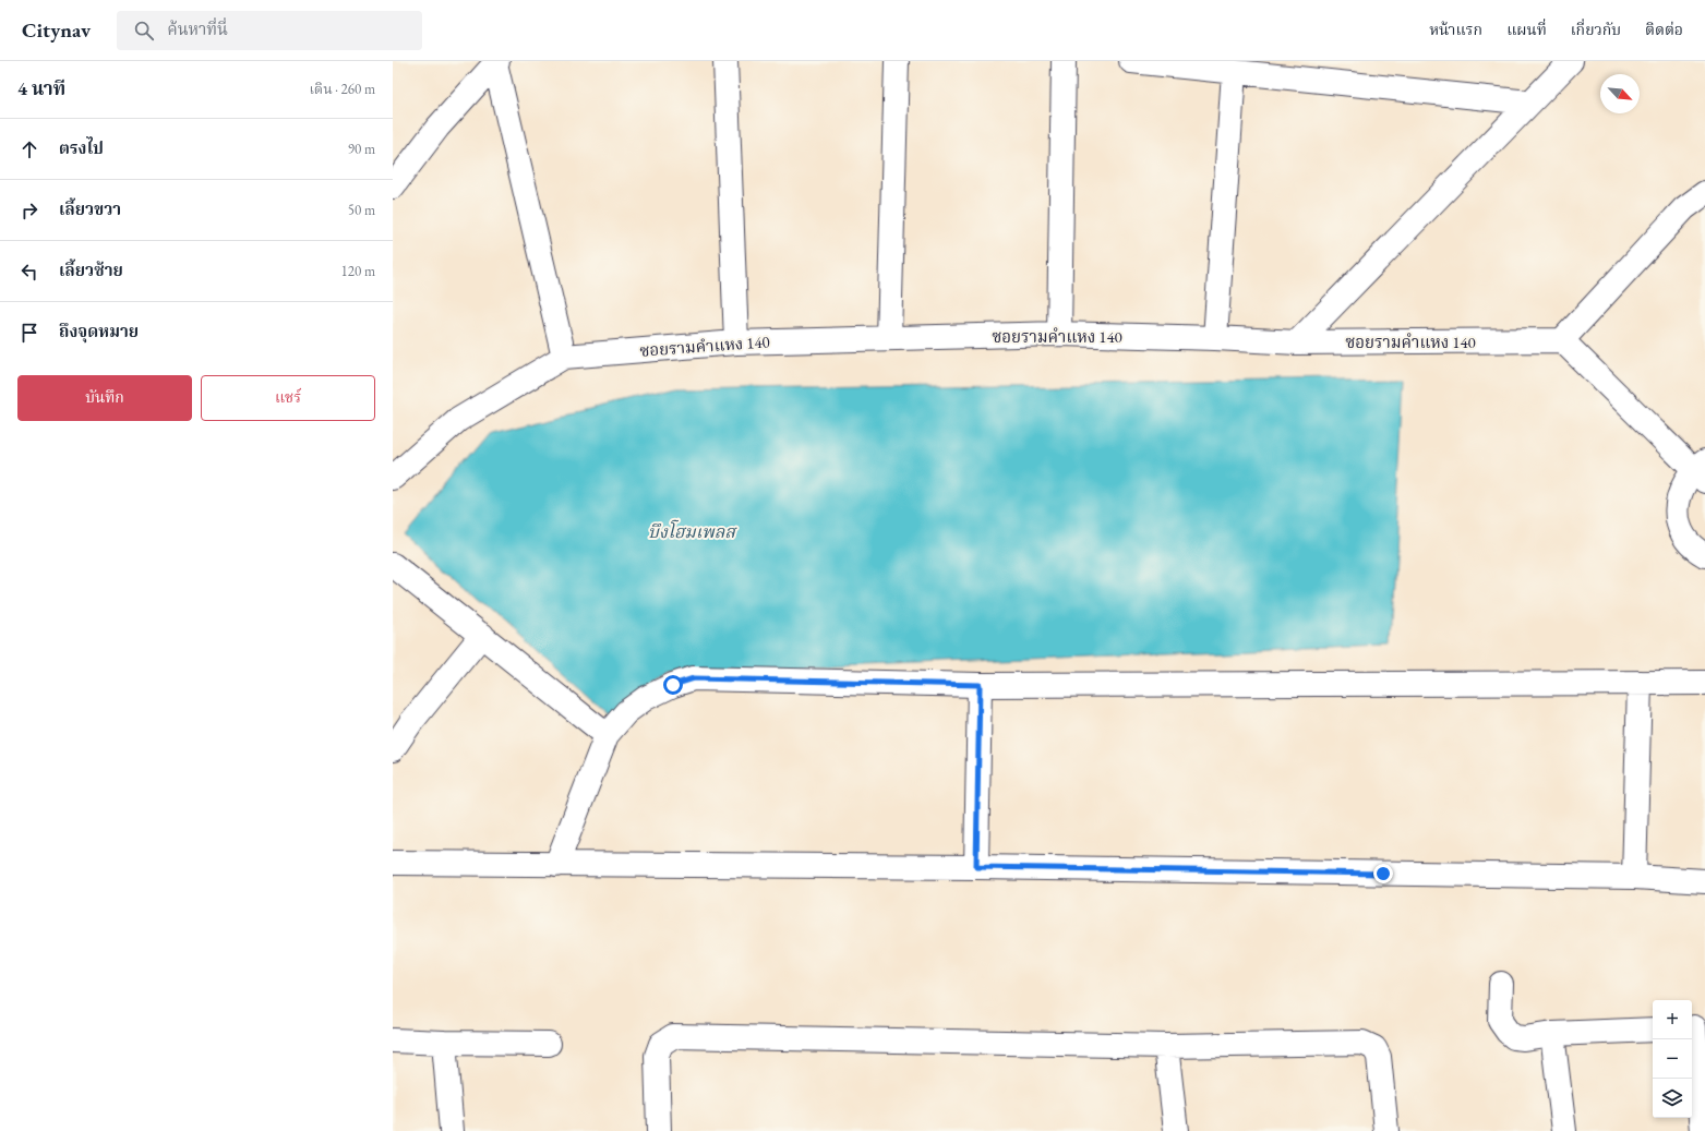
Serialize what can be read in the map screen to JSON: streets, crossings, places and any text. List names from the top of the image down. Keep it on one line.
{"streets":{"street":["ซอยรามคำแหง 140"]},"water":["บึงโฮมเพลส"],"north":"bottom right","page":{"header":"Citynav","search":"ค้นหาที่นี่","nav":["หน้าแรก","แผนที่","เกี่ยวกับ","ติดต่อ"],"heading":["4 นาที","เดิน · 260 m"],"list":[["ตรงไป","90 m"],["เลี้ยวขวา","50 m"],["เลี้ยวซ้าย","120 m"],"ถึงจุดหมาย"],"buttons":["บันทึก","แชร์"],"map_buttons":["+","−"]}}
